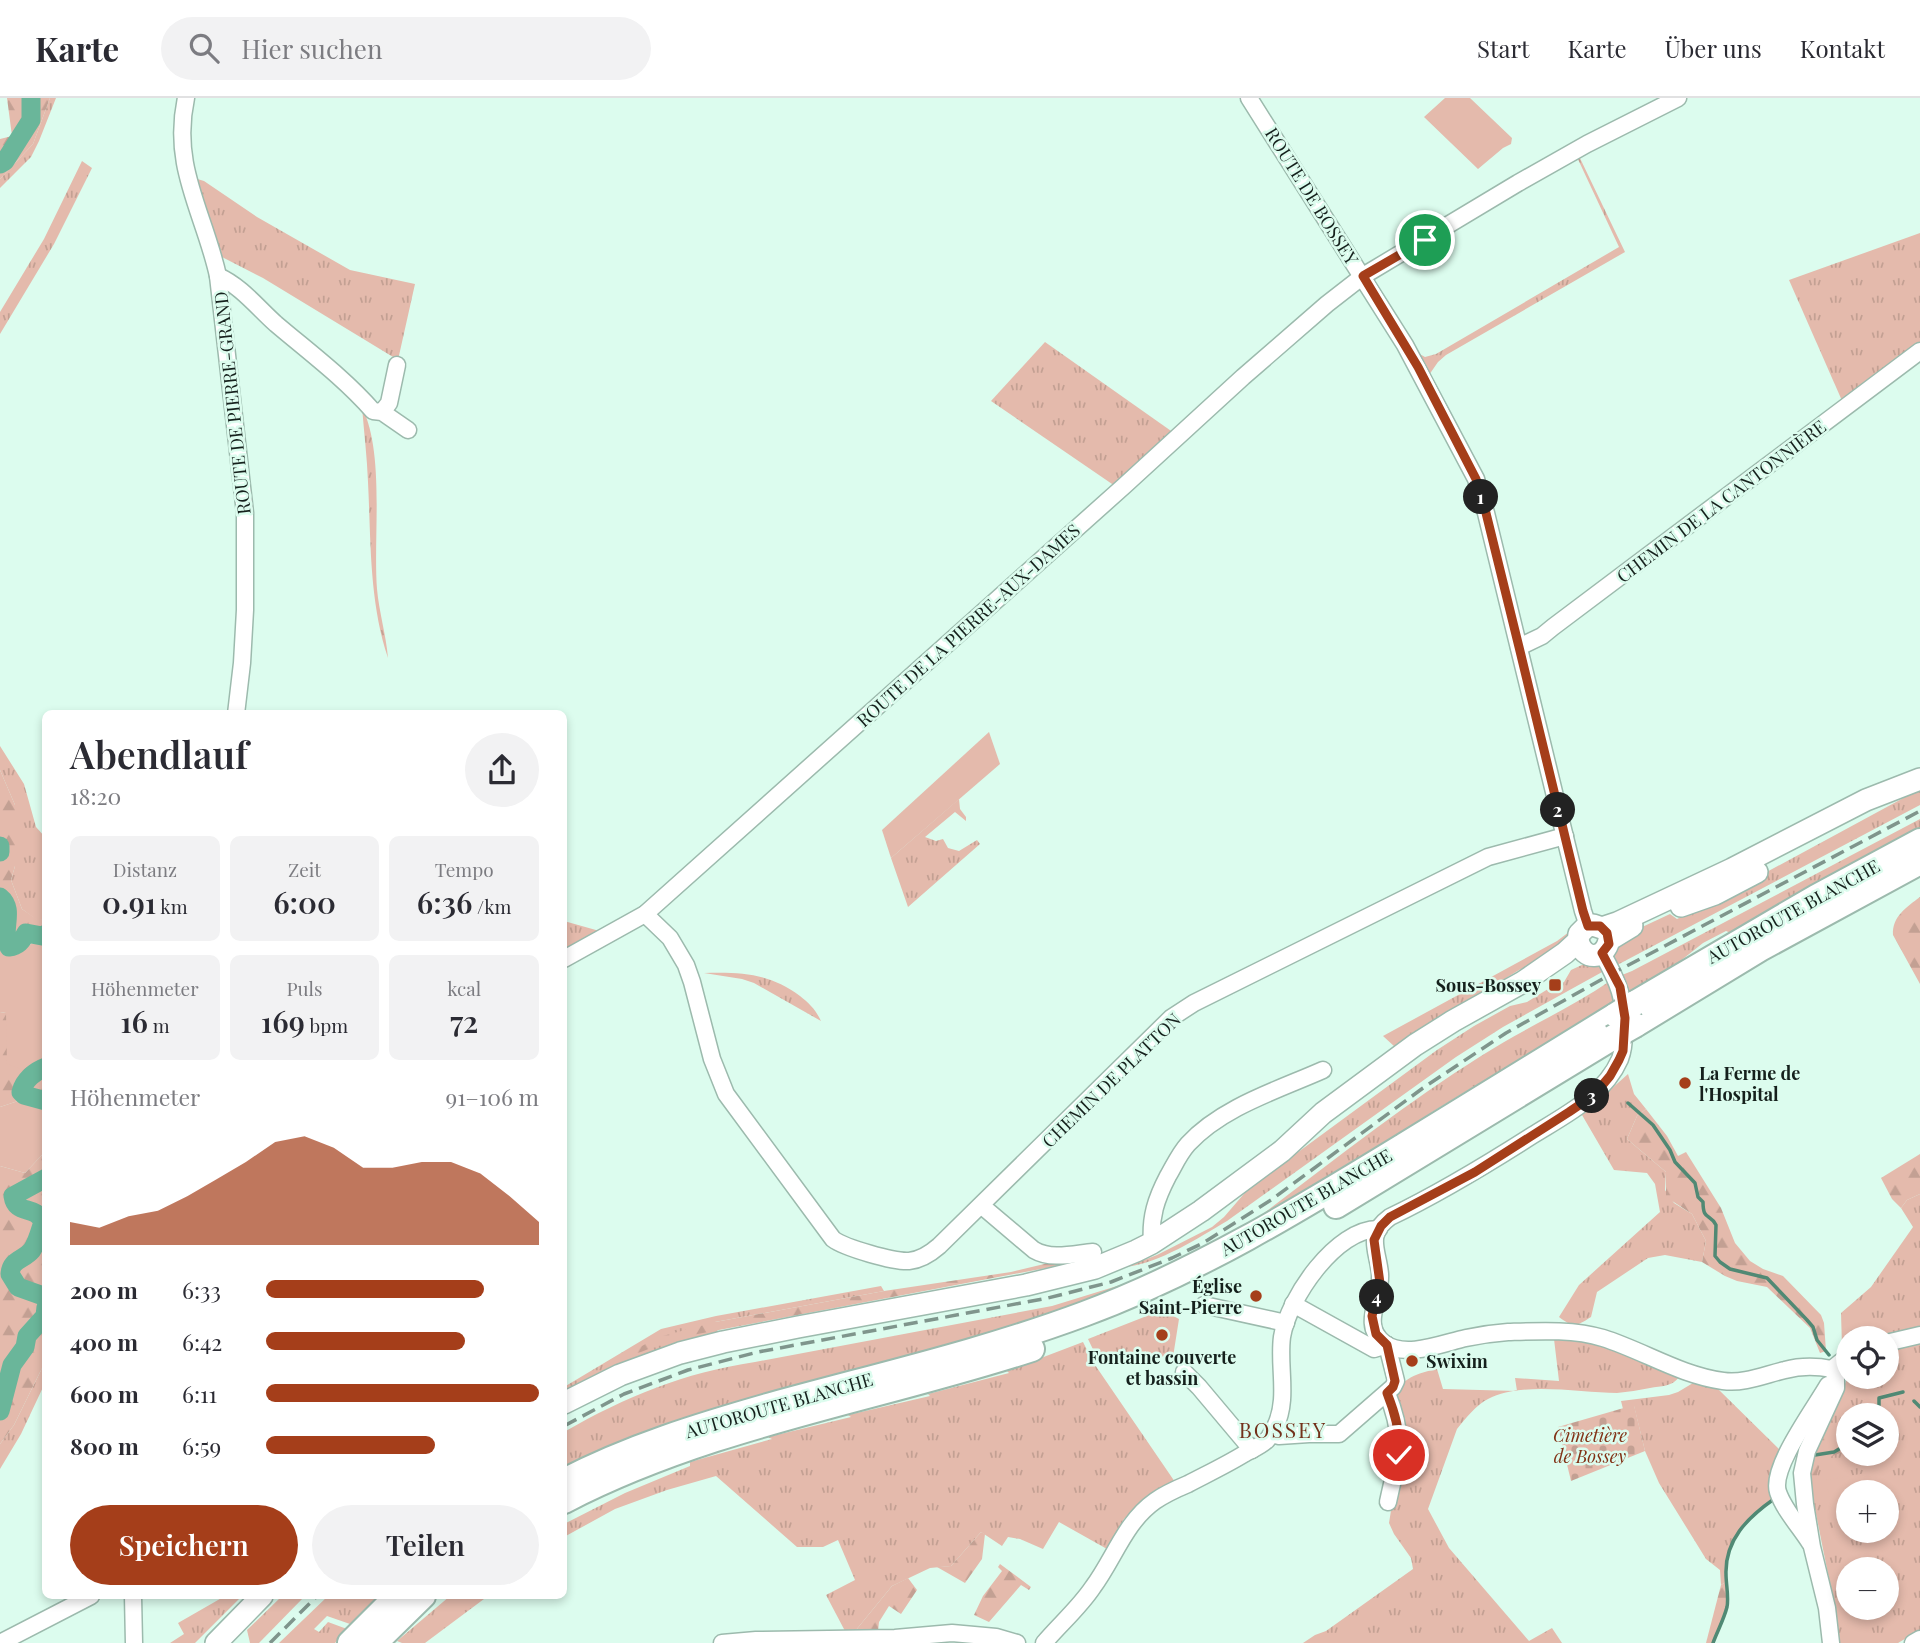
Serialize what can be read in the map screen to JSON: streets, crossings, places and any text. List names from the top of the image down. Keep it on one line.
{"streets":{"highway":["AUTOROUTE BLANCHE"],"street":["ROUTE DE BOSSEY","ROUTE DE PIERRE-GRAND","CHEMIN DE LA CANTONNIÈRE","ROUTE DE LA PIERRE-AUX-DAMES","CHEMIN DE PLATTON"]},"crossings":[["ROUTE DE BOSSEY","CHEMIN DE LA CANTONNIÈRE"],["ROUTE DE BOSSEY","ROUTE DE LA PIERRE-AUX-DAMES"],["ROUTE DE BOSSEY","CHEMIN DE PLATTON"],["ROUTE DE LA PIERRE-AUX-DAMES","CHEMIN DE PLATTON"]],"districts":["BOSSEY"],"parks":["Cimetière de Bossey"],"places":{"transit":["Sous-Bossey"],"other":["La Ferme de l'Hospital","Église Saint-Pierre","Fontaine couverte et bassin","Swixim"]},"page":{"header":"Karte","search":"Hier suchen","nav":["Start","Karte","Über uns","Kontakt"],"pins":["1","2","3","4"],"heading":["Abendlauf","18:20"],"stats":[["Distanz","0.91 km"],["Zeit","6:00"],["Tempo","6:36 /km"],["Höhenmeter","16 m"],["Puls","169 bpm"],["kcal","72"]],"chart":["Höhenmeter","91–106 m"],"list":[{"name":"200 m","note":"6:33"},{"name":"400 m","note":"6:42"},{"name":"600 m","note":"6:11"},{"name":"800 m","note":"6:59"}],"map_buttons":["+","−"],"buttons":["Speichern","Teilen"]}}
